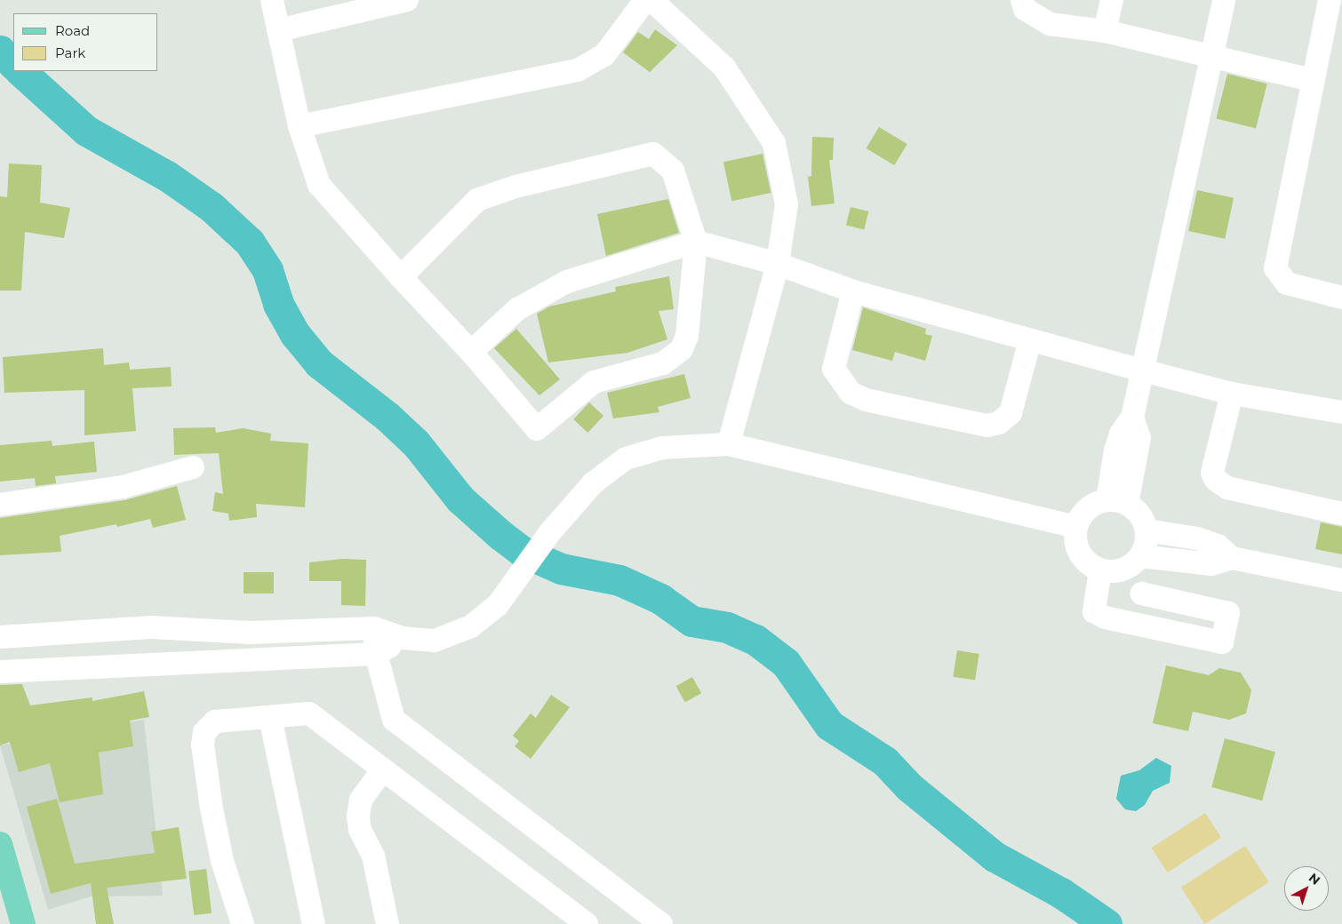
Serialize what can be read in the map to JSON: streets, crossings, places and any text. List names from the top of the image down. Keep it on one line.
{"legend":["Road","Park"],"north":"top right"}
